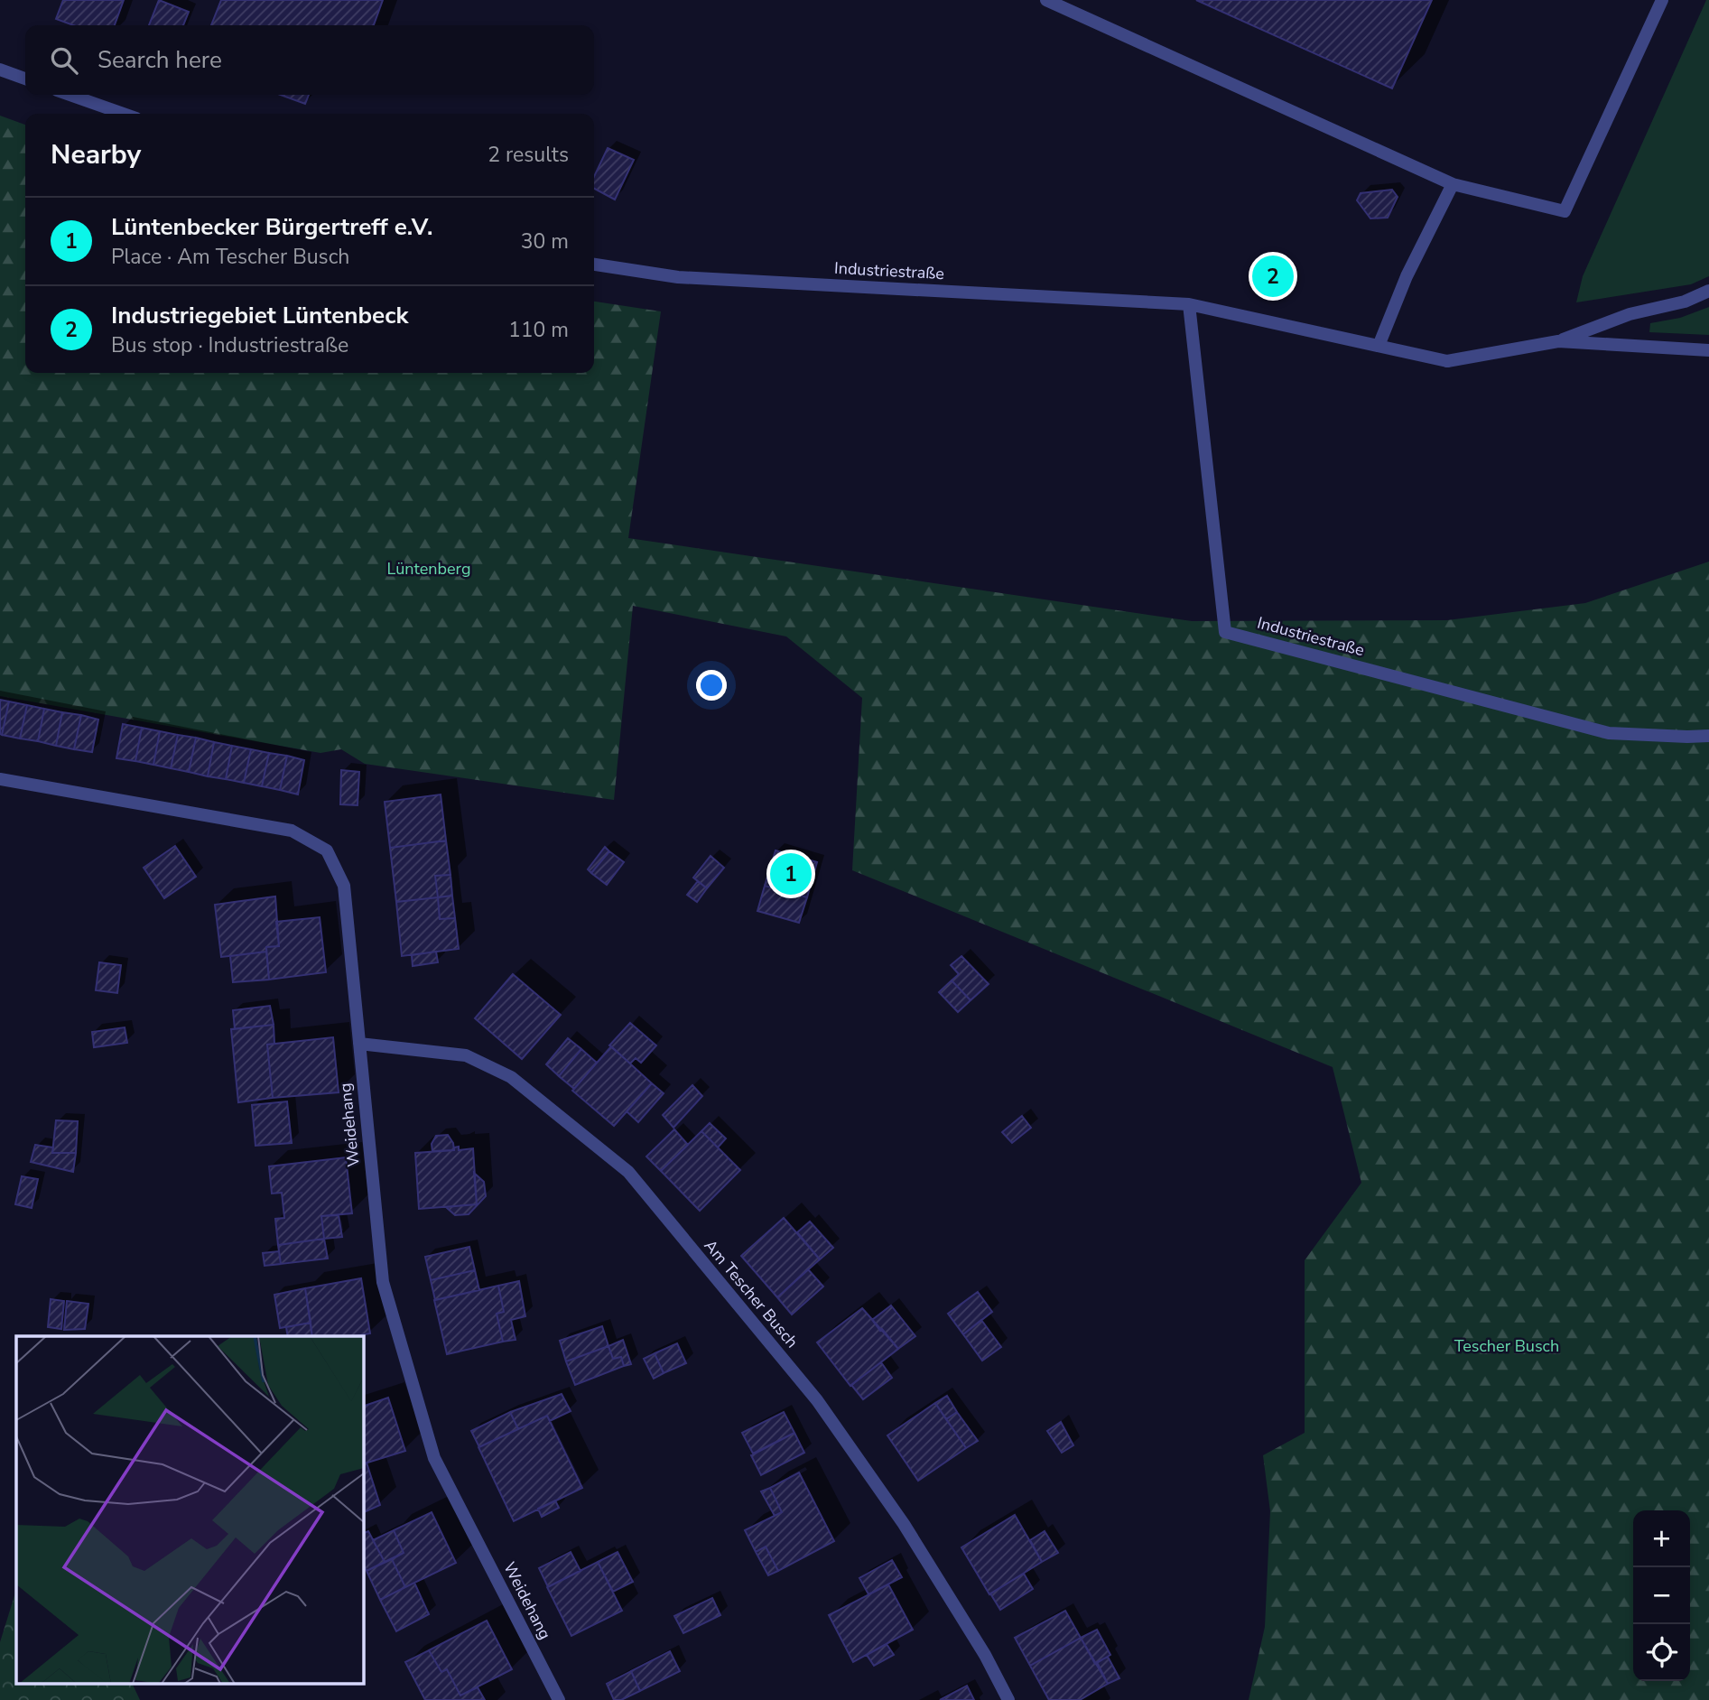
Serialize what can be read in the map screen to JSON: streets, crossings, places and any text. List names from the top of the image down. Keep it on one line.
{"streets":{"street":["Industriestraße","Weidehang","Am Tescher Busch"]},"crossings":[["Weidehang","Am Tescher Busch"]],"parks":["Lüntenberg","Tescher Busch"],"page":{"search":"Search here","heading":["Nearby","2 results"],"list":[{"mark":"1","name":"Lüntenbecker Bürgertreff e.V.","note":"Place · Am Tescher Busch","value":"30 m"},{"mark":"2","name":"Industriegebiet Lüntenbeck","note":"Bus stop · Industriestraße","value":"110 m"}],"pins":["2","1"],"map_buttons":["+","−"]}}
